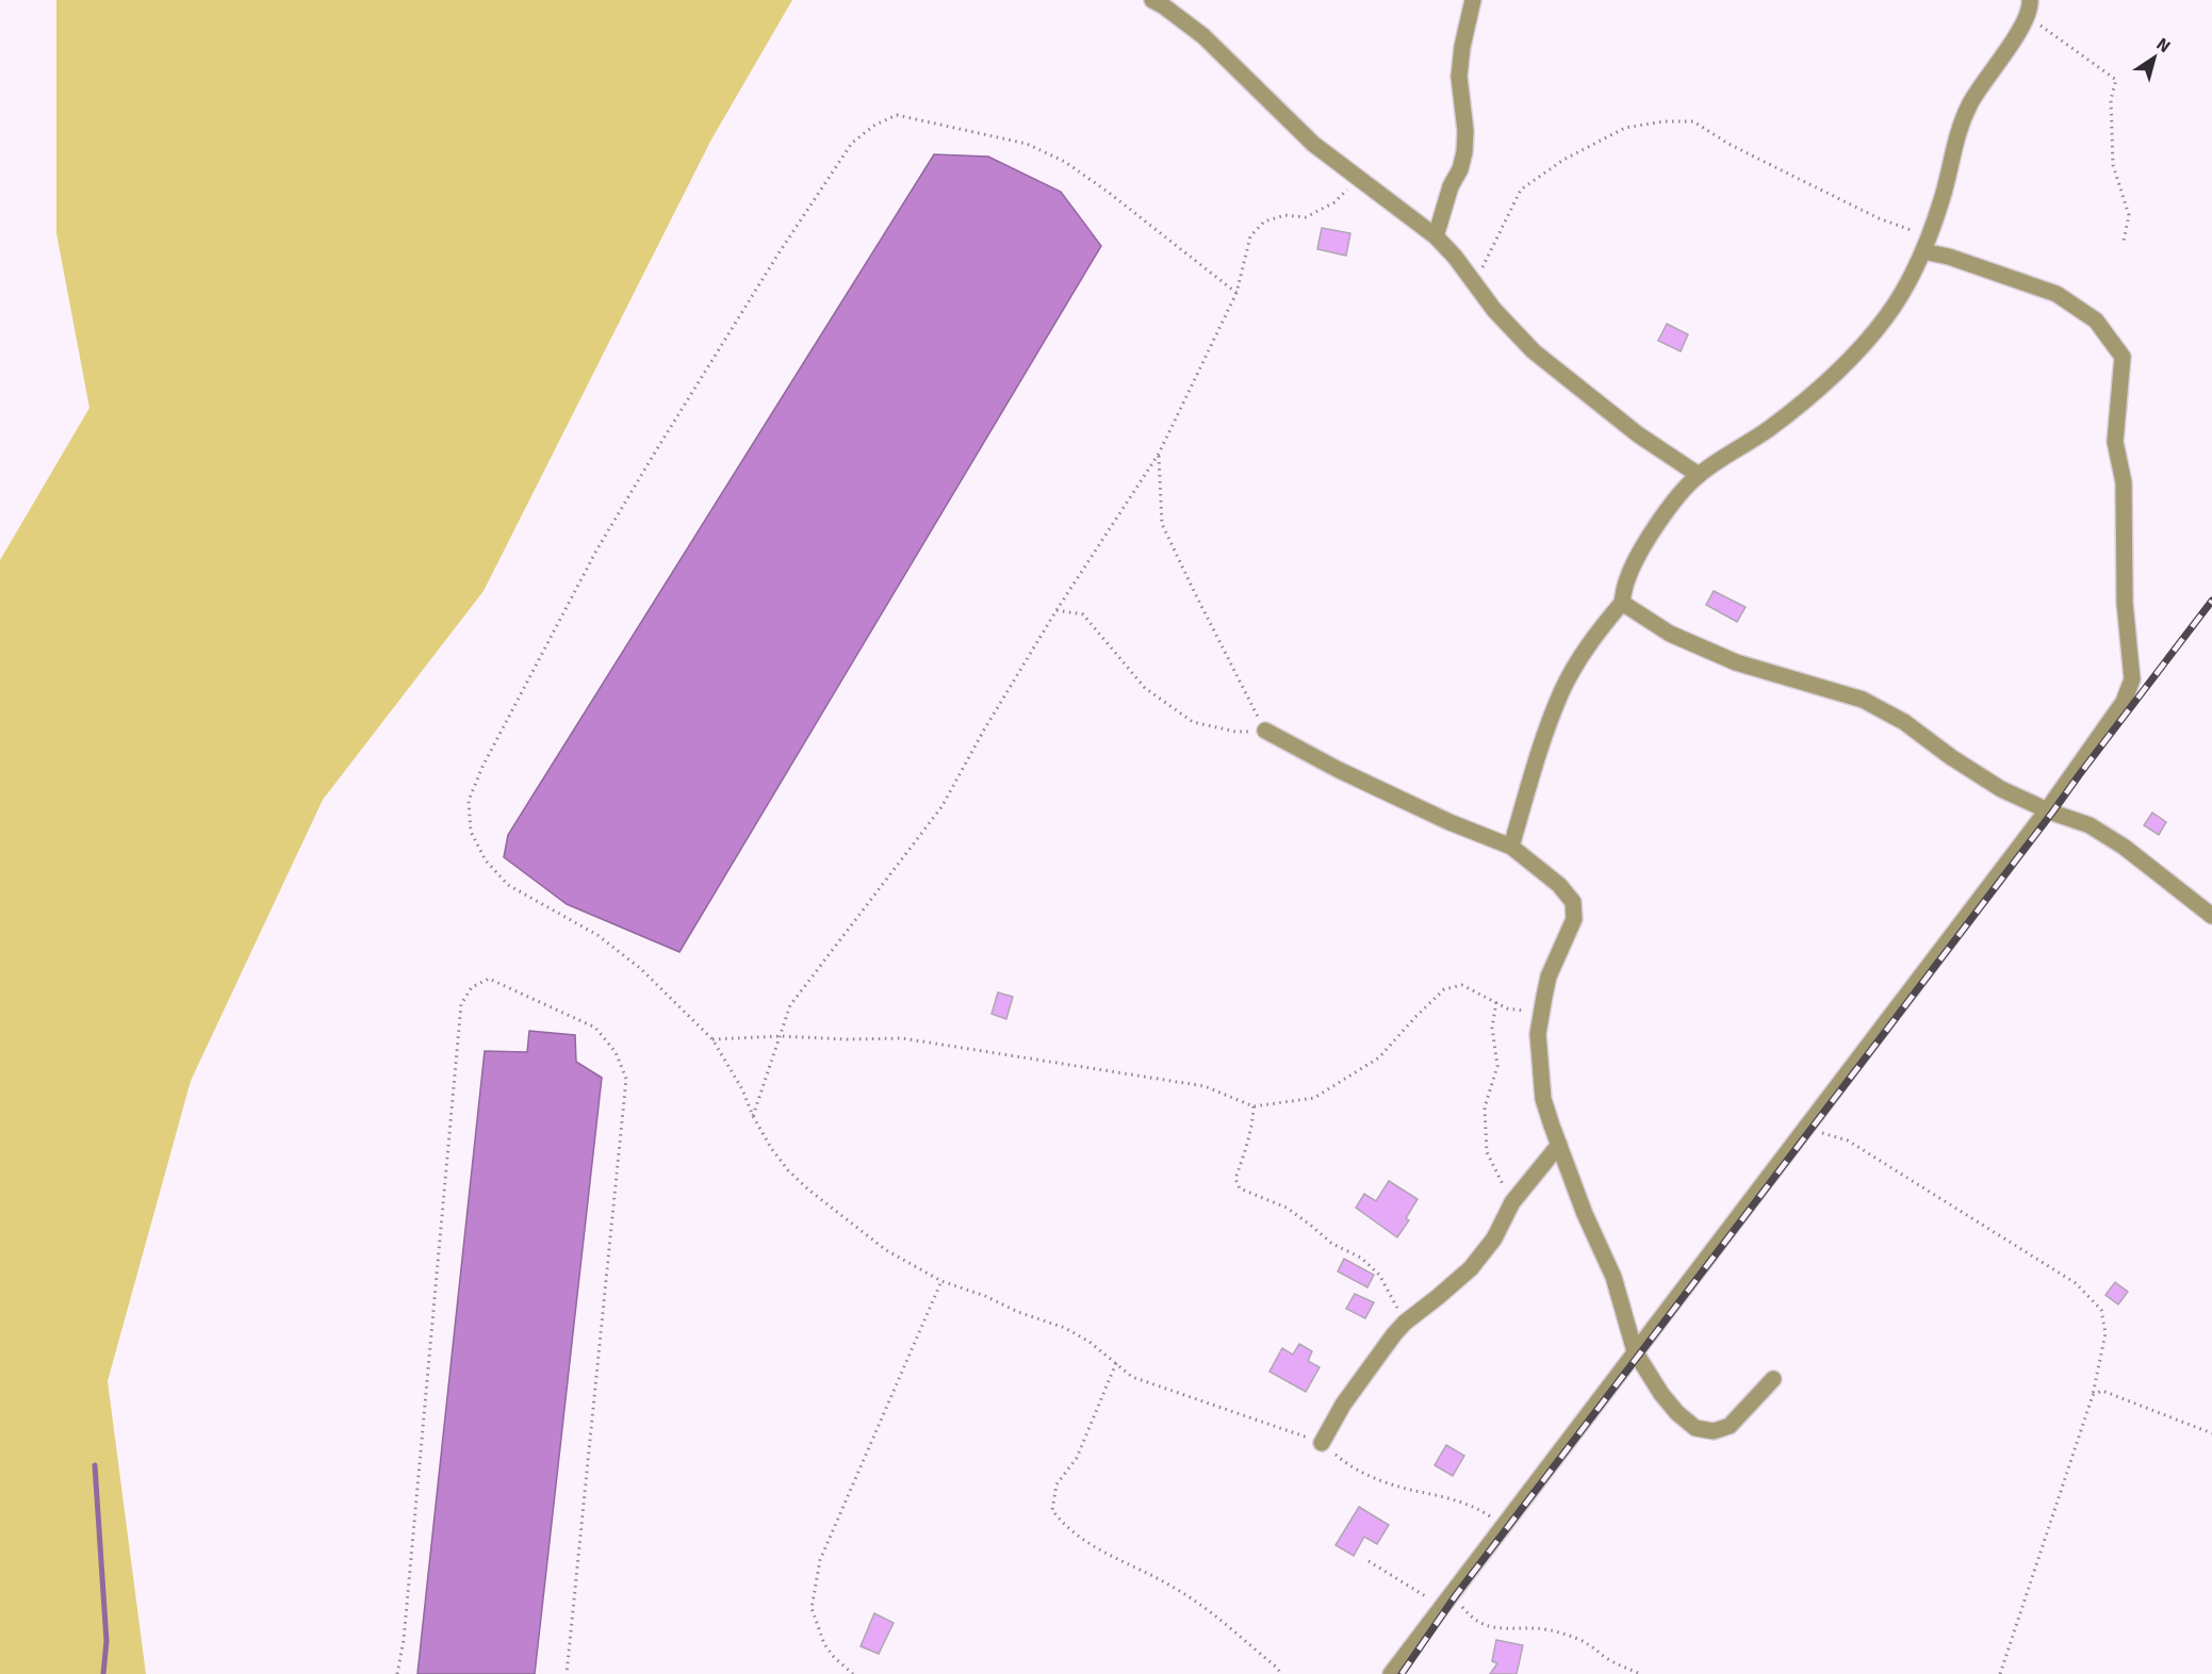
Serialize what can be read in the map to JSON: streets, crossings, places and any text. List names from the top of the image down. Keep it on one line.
{"north":"top right"}
